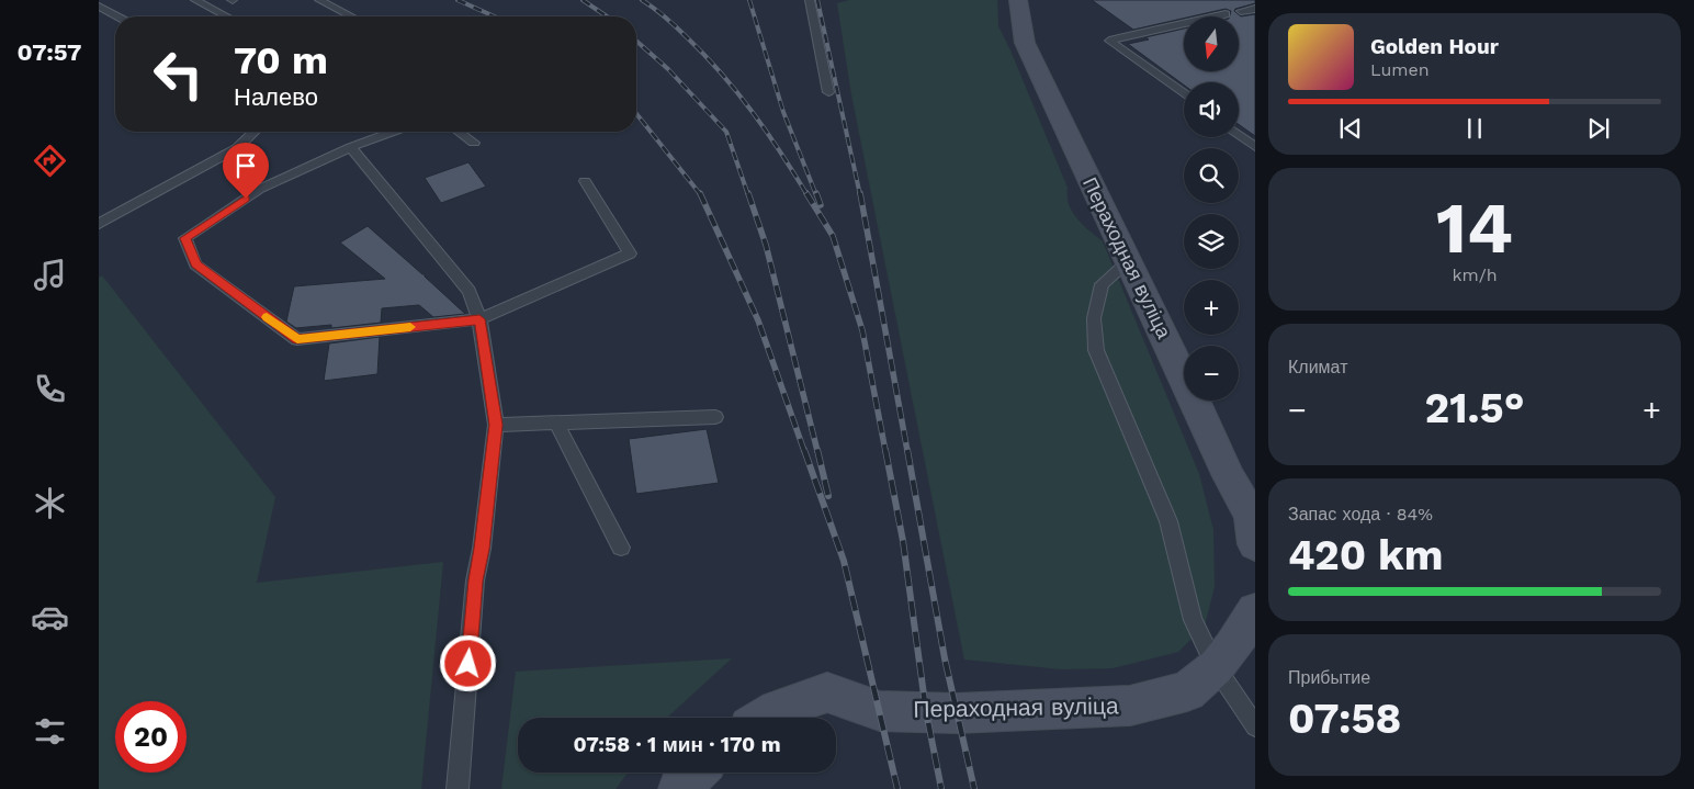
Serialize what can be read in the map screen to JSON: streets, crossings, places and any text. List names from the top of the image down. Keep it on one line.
{"streets":{"street":["Пераходная вуліца"]},"north":"bottom","page":{"tabs":"07:57","map_buttons":["+","−"],"turn":["70 m","Налево"],"song":["Golden Hour","Lumen"],"tile":[["14","km/h"],"Климат",["Запас хода · 84%","420 km"],["Прибытие","07:58"]],"heat":["−","21.5°","+"],"limit":"20","trip":"07:58 · 1 мин · 170 m"}}
